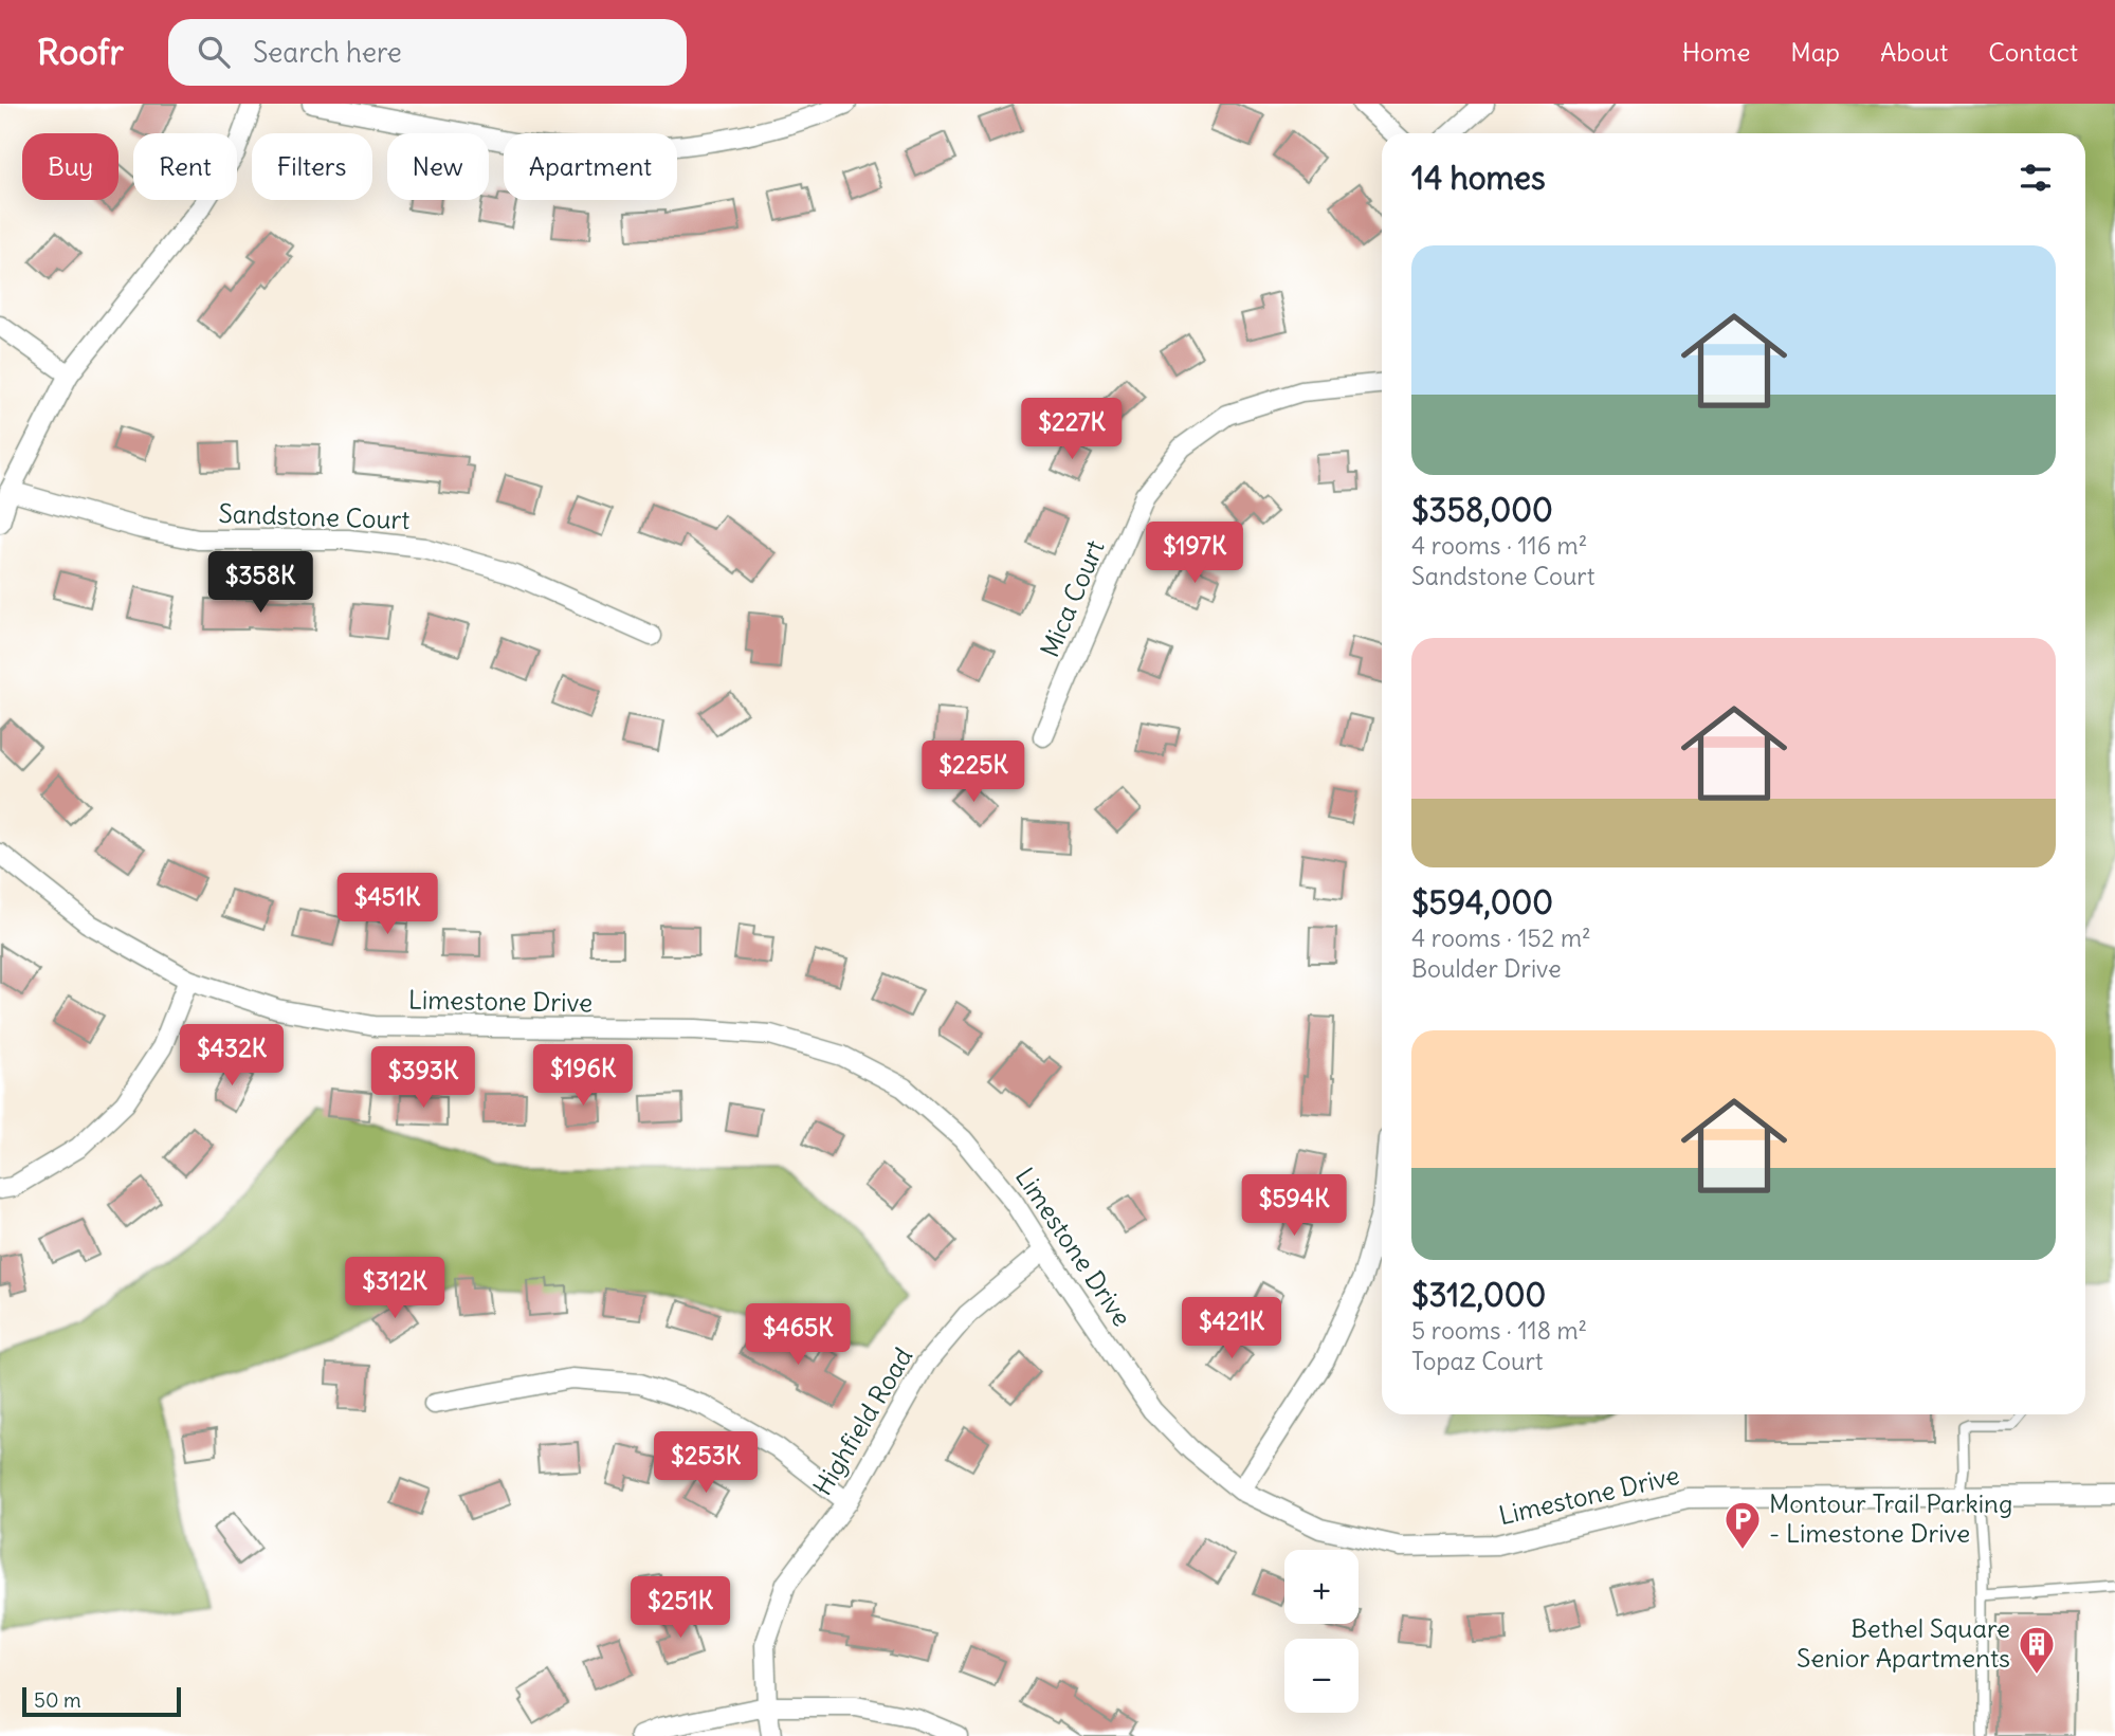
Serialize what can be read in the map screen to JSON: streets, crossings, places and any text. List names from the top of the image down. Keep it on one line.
{"streets":{"street":["Sandstone Court","Mica Court","Limestone Drive","Highfield Road"]},"crossings":[["Limestone Drive","Highfield Road"]],"places":{"parking":["Montour Trail Parking - Limestone Drive"],"building":["Bethel Square Senior Apartments"]},"scale_bar":"50 m","page":{"header":"Roofr","search":"Search here","nav":["Home","Map","About","Contact"],"chip":["Buy","Rent","Filters","New","Apartment"],"heading":"14 homes","list":[{"name":"$358,000","note":"4 rooms · 116 m² · Sandstone Court"},{"name":"$594,000","note":"4 rooms · 152 m² · Boulder Drive"},{"name":"$312,000","note":"5 rooms · 118 m² · Topaz Court"}],"price":["$227K","$197K","$358K","$225K","$451K","$432K","$196K","$393K","$594K","$312K","$421K","$465K","$253K","$251K"],"map_buttons":["+","−"],"scale":"50 m"}}
